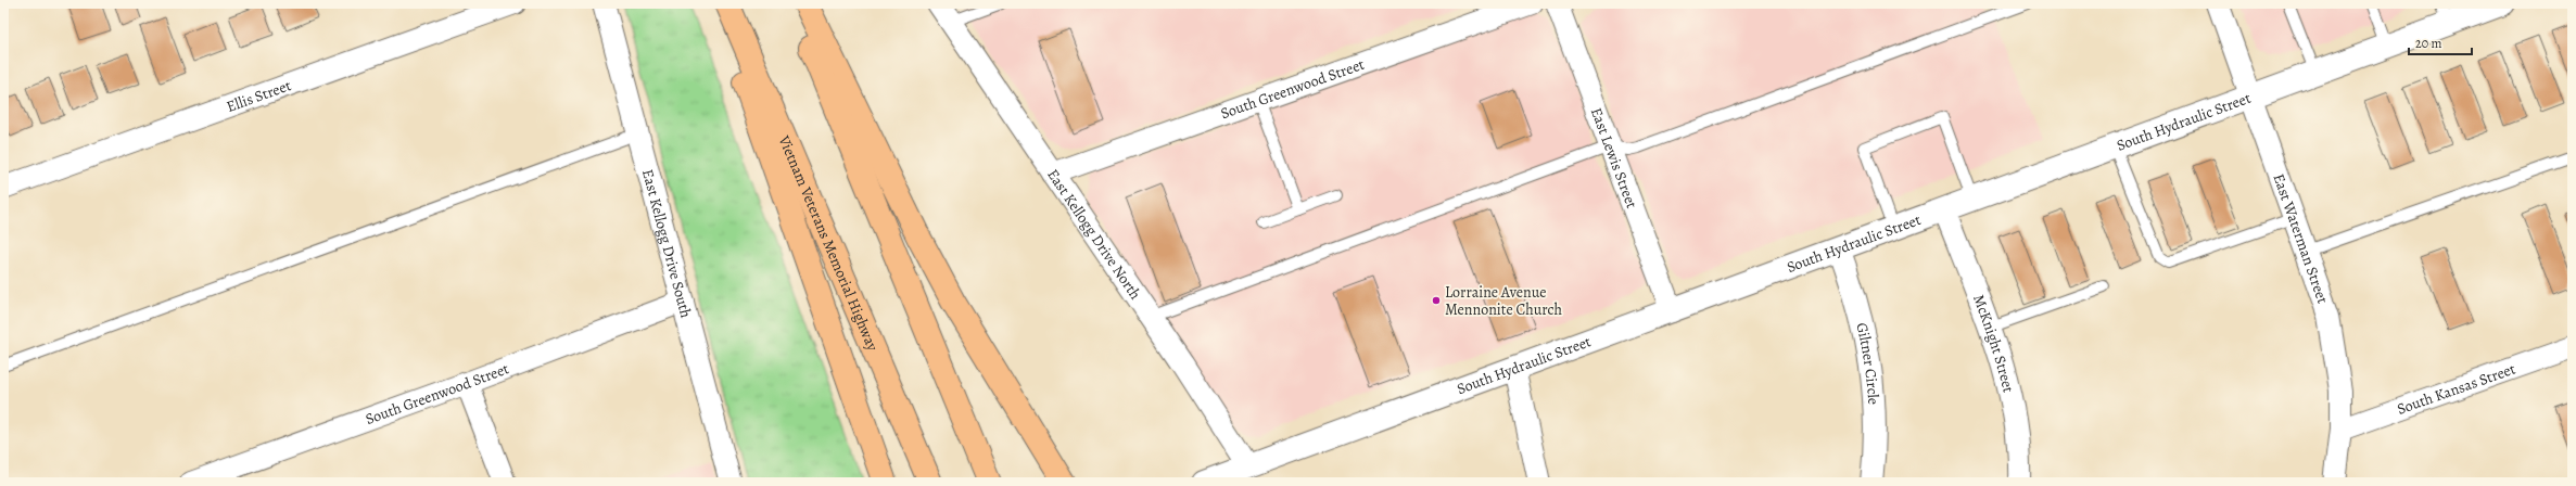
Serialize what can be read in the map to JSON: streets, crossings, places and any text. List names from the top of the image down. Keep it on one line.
{"streets":{"highway":["Vietnam Veterans Memorial Highway"],"street":["South Greenwood Street","Ellis Street","South Hydraulic Street","East Lewis Street","East Kellogg Drive North","East Waterman Street","East Kellogg Drive South","McKnight Street","Giltner Circle","South Kansas Street"]},"crossings":[["South Greenwood Street","East Kellogg Drive North"],["South Greenwood Street","East Kellogg Drive South"],["South Hydraulic Street","East Lewis Street"],["South Hydraulic Street","East Kellogg Drive North"],["South Hydraulic Street","East Waterman Street"],["South Hydraulic Street","McKnight Street"],["South Hydraulic Street","Giltner Circle"],["East Waterman Street","South Kansas Street"]],"places":["Lorraine Avenue Mennonite Church"],"scale_bar":"20 m"}
